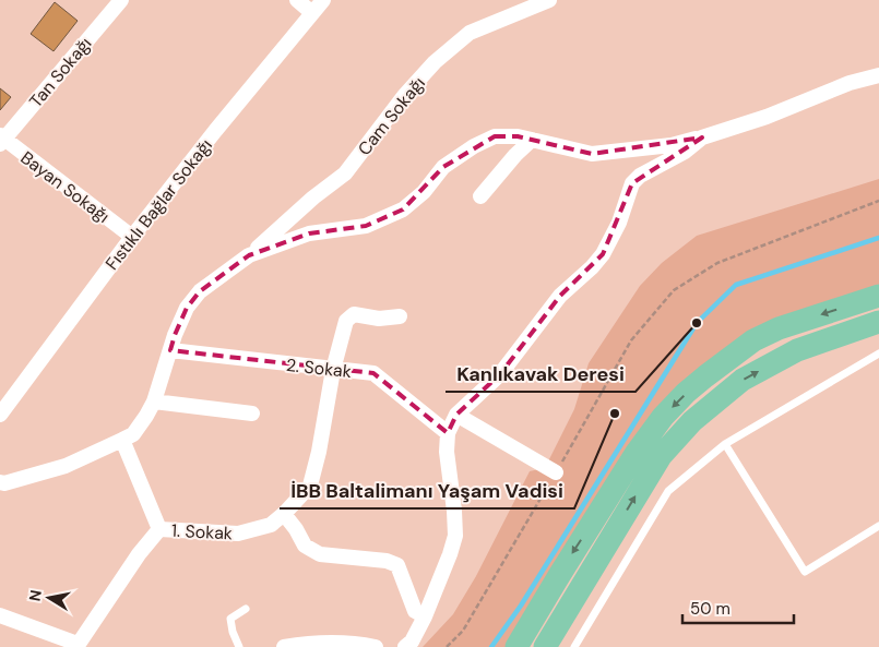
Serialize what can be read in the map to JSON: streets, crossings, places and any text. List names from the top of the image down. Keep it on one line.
{"streets":{"street":["Tan Sokağı","Cam Sokağı","Bayan Sokağı","Fıstıklı Bağlar Sokağı","2. Sokak","1. Sokak"]},"crossings":[["Tan Sokağı","Bayan Sokağı"],["Bayan Sokağı","Fıstıklı Bağlar Sokağı"],["2. Sokak","1. Sokak"]],"places":["Kanlıkavak Deresi","İBB Baltalimanı Yaşam Vadisi"],"scale_bar":"50 m","north":"left"}
